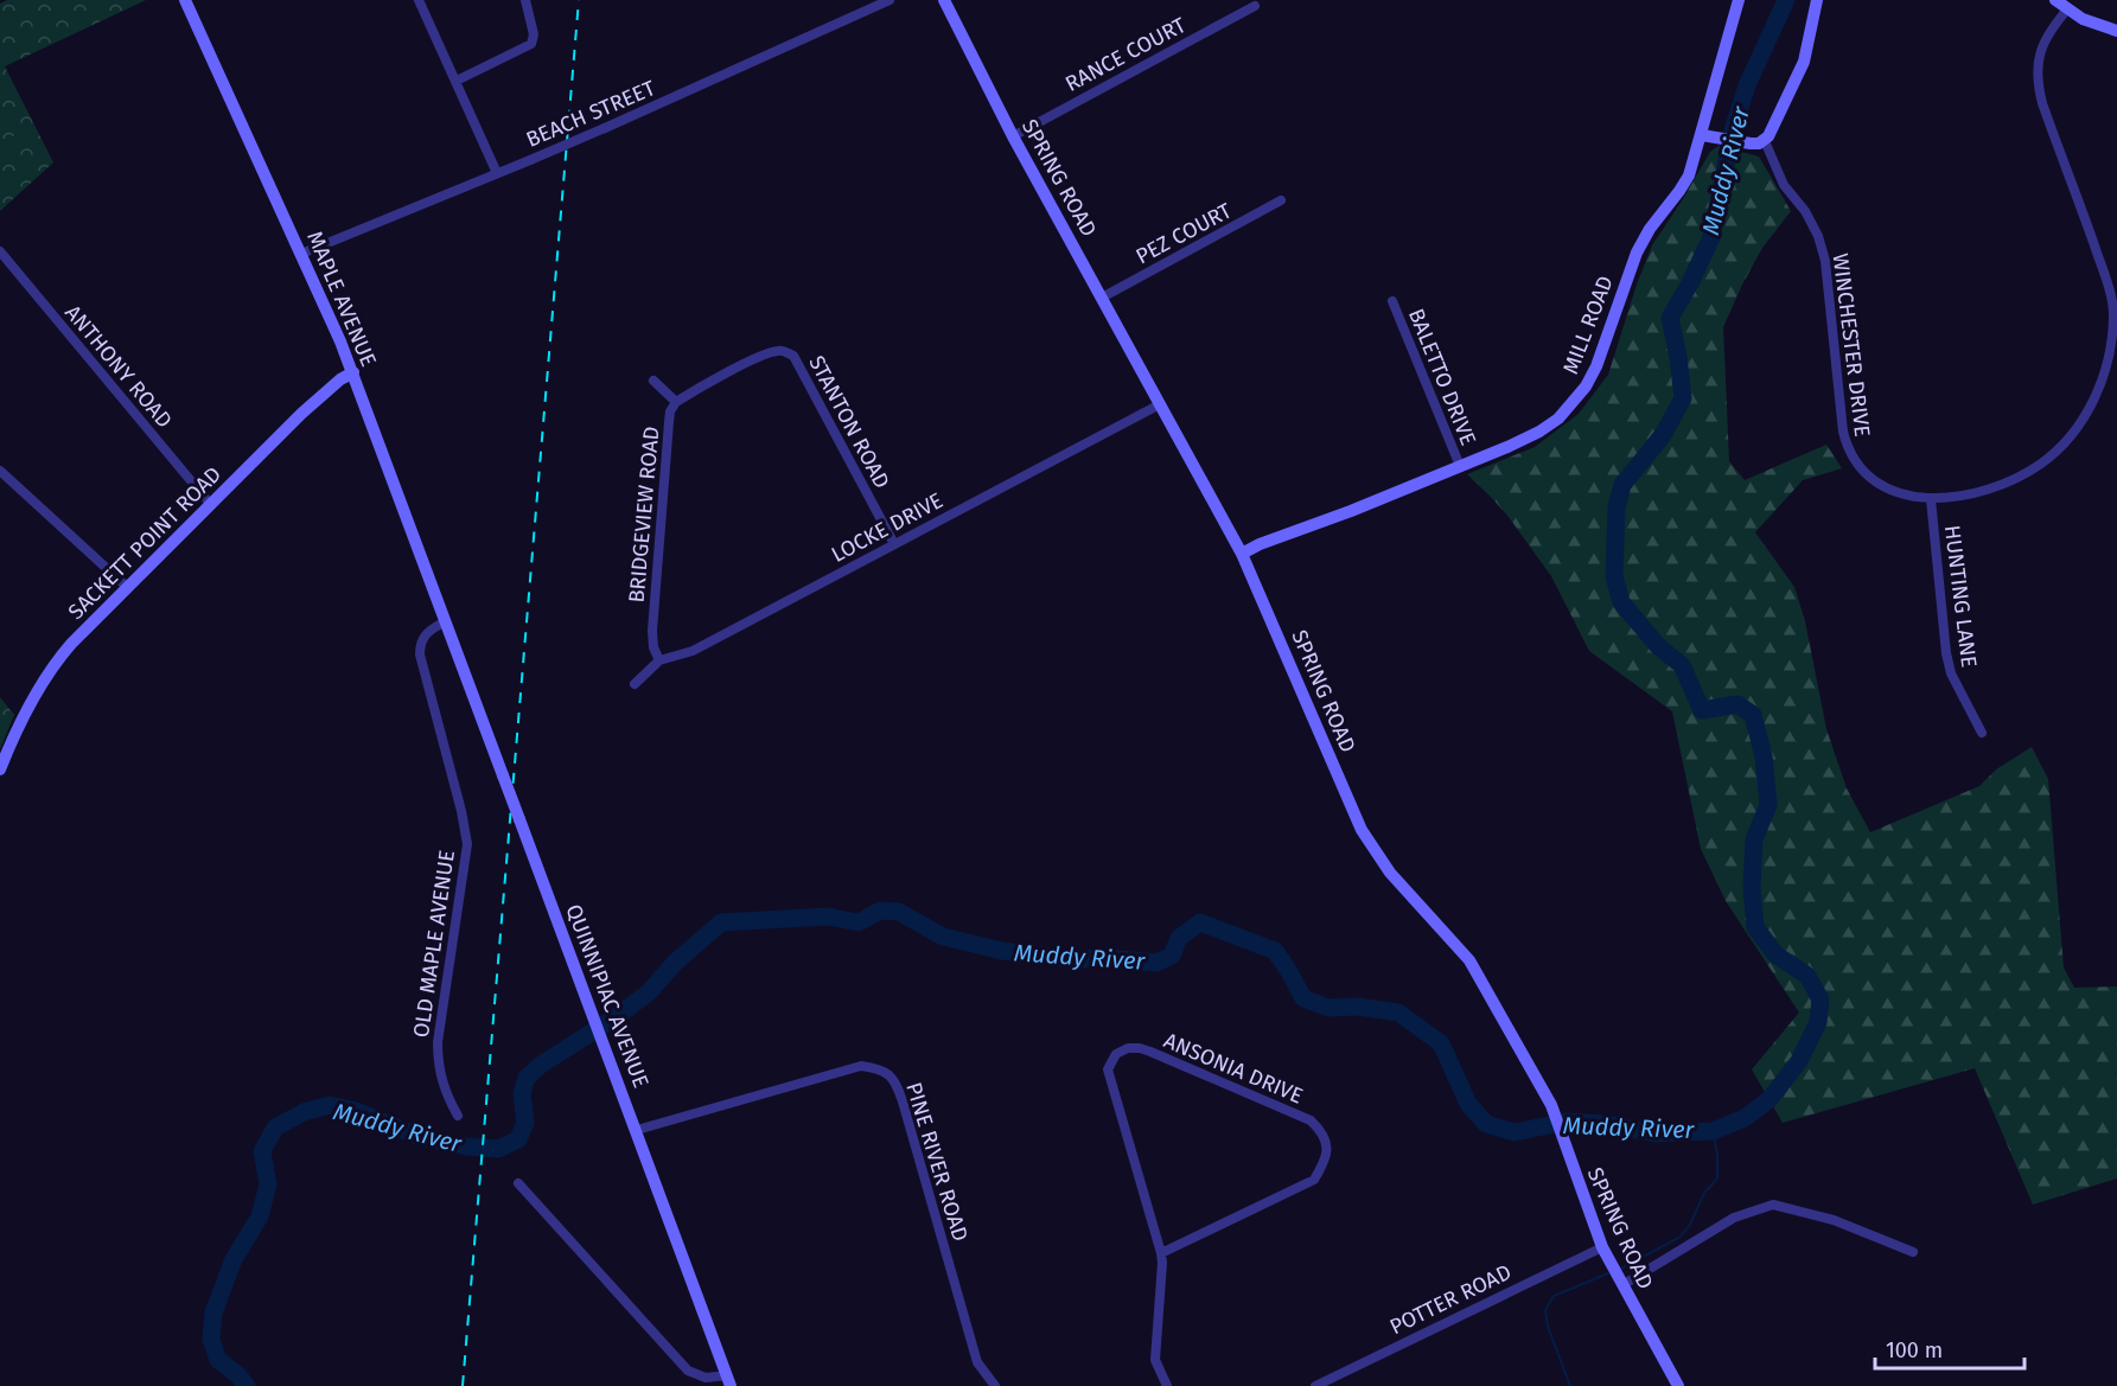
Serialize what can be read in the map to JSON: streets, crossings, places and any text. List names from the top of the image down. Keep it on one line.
{"streets":{"street":["RANCE COURT","BEACH STREET","SPRING ROAD","PEZ COURT","MAPLE AVENUE","MILL ROAD","WINCHESTER DRIVE","ANTHONY ROAD","BALETTO DRIVE","STANTON ROAD","BRIDGEVIEW ROAD","LOCKE DRIVE","SACKETT POINT ROAD","HUNTING LANE","OLD MAPLE AVENUE","QUINNIPIAC AVENUE","ANSONIA DRIVE","PINE RIVER ROAD","POTTER ROAD"]},"crossings":[["RANCE COURT","SPRING ROAD"],["BEACH STREET","MAPLE AVENUE"],["SPRING ROAD","PEZ COURT"],["SPRING ROAD","MILL ROAD"],["SPRING ROAD","LOCKE DRIVE"],["SPRING ROAD","POTTER ROAD"],["MAPLE AVENUE","SACKETT POINT ROAD"],["MAPLE AVENUE","OLD MAPLE AVENUE"],["MAPLE AVENUE","QUINNIPIAC AVENUE"],["MILL ROAD","BALETTO DRIVE"],["WINCHESTER DRIVE","HUNTING LANE"],["ANTHONY ROAD","SACKETT POINT ROAD"],["STANTON ROAD","BRIDGEVIEW ROAD"],["STANTON ROAD","LOCKE DRIVE"],["BRIDGEVIEW ROAD","LOCKE DRIVE"],["OLD MAPLE AVENUE","QUINNIPIAC AVENUE"],["QUINNIPIAC AVENUE","PINE RIVER ROAD"]],"water":["Muddy River"],"scale_bar":"100 m"}
